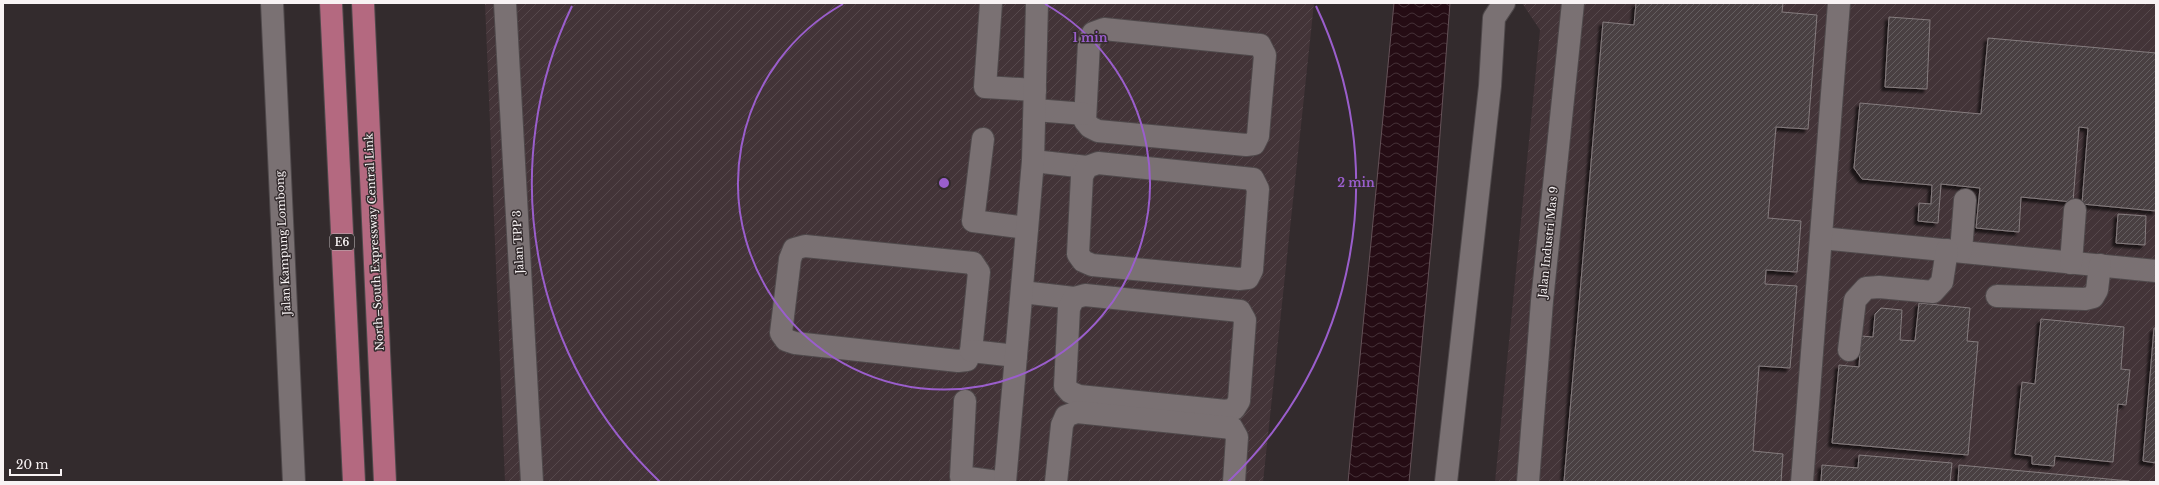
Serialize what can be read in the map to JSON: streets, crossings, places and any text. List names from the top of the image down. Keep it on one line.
{"streets":{"highway":["E6","North–South Expressway Central Link"],"street":["Jalan TPP 3","Jalan Industri Mas 9","Jalan Kampung Lombong"]},"scale_bar":"20 m","rings":["1 min","2 min"]}
